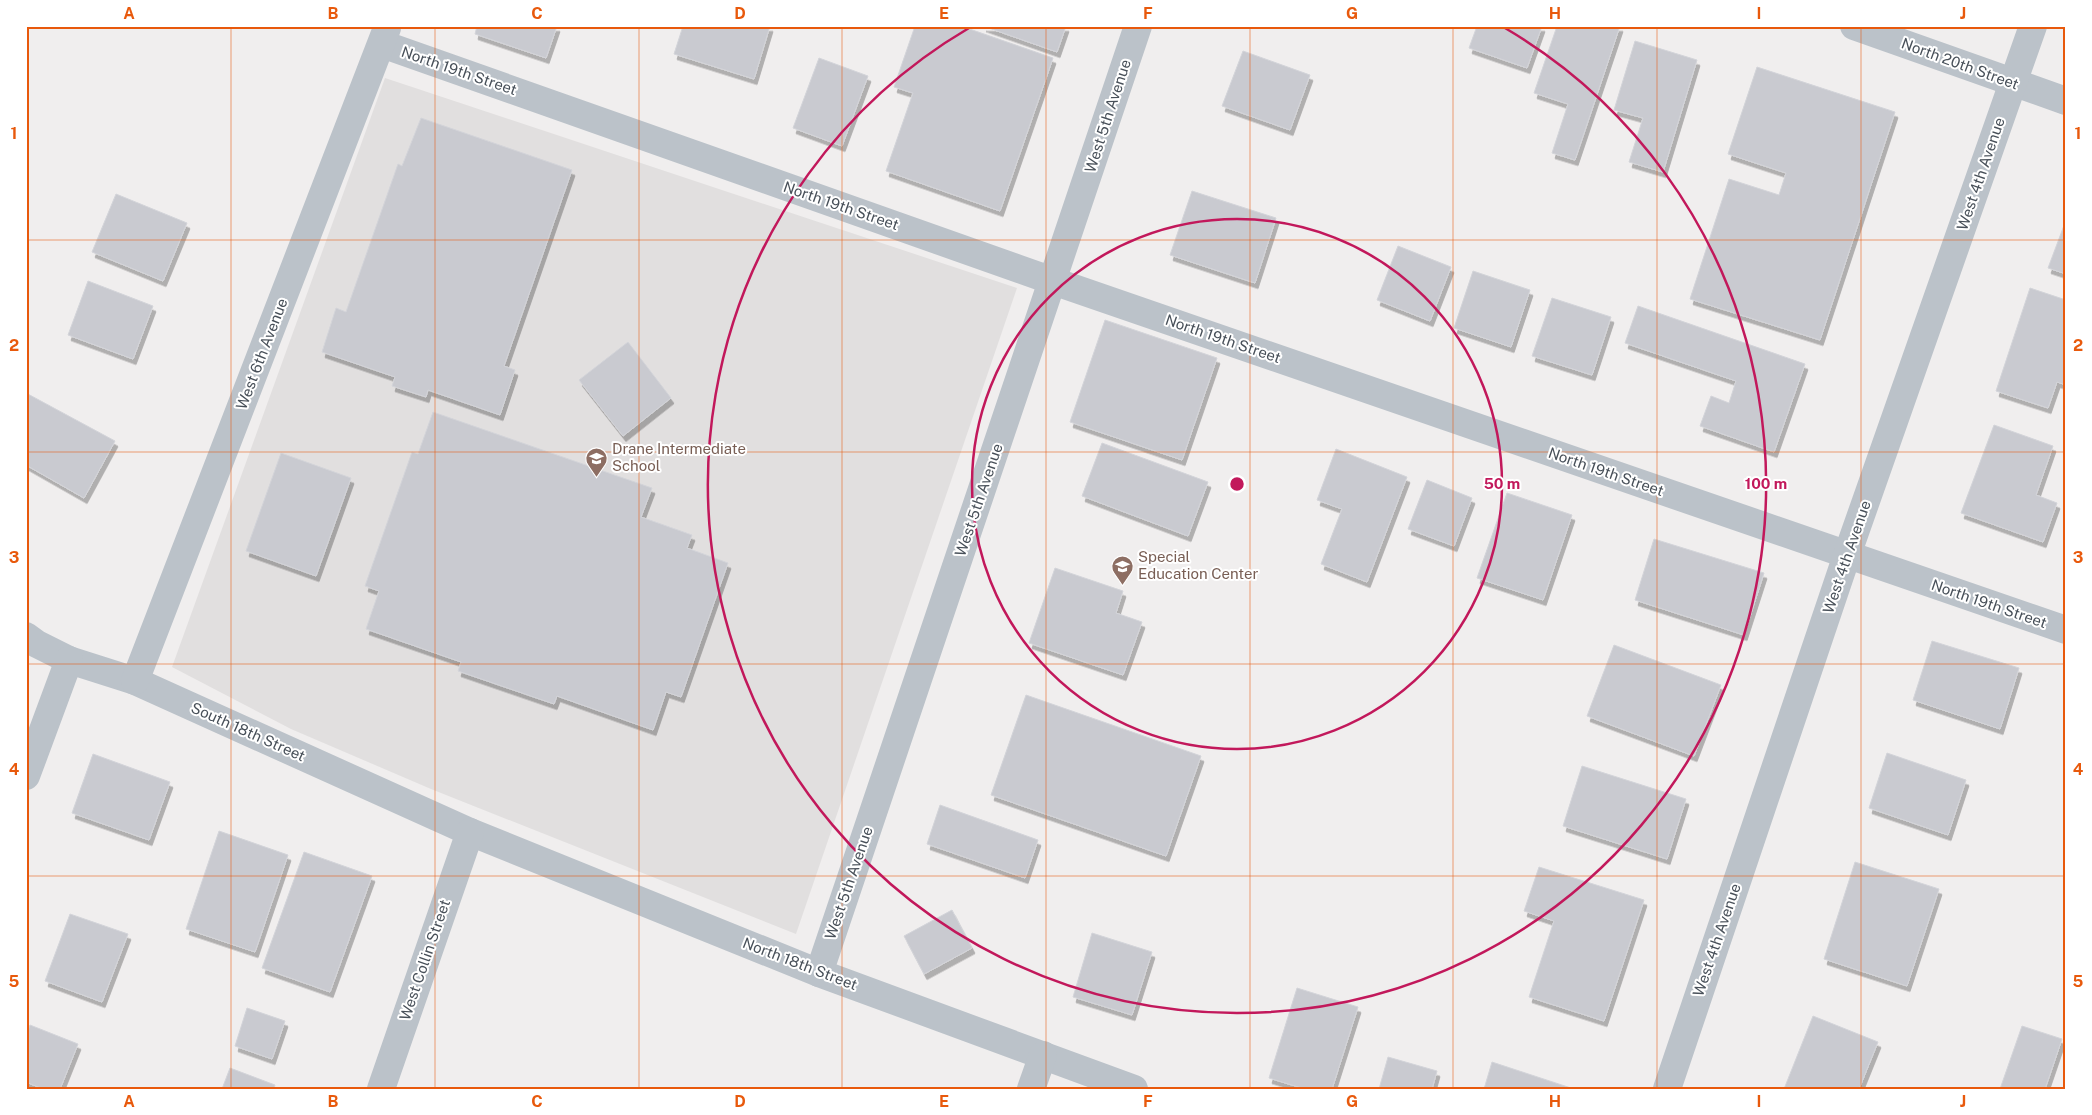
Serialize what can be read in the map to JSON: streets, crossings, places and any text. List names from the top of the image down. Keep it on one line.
{"streets":{"street":["North 20th Street","North 19th Street","West 5th Avenue","West 4th Avenue","West 6th Avenue","South 18th Street","West Collin Street","North 18th Street"]},"crossings":[["North 20th Street","West 4th Avenue"],["North 19th Street","West 5th Avenue"],["North 19th Street","West 4th Avenue"],["North 19th Street","West 6th Avenue"],["West 5th Avenue","North 18th Street"],["West 6th Avenue","South 18th Street"],["South 18th Street","West Collin Street"],["South 18th Street","North 18th Street"],["West Collin Street","North 18th Street"]],"places":{"school or university":["Drane Intermediate School","Special Education Center"]},"grid":{"columns":["A","B","C","D","E","F","G","H","I","J"],"rows":["1","2","3","4","5"]},"rings":["50 m","100 m"]}
